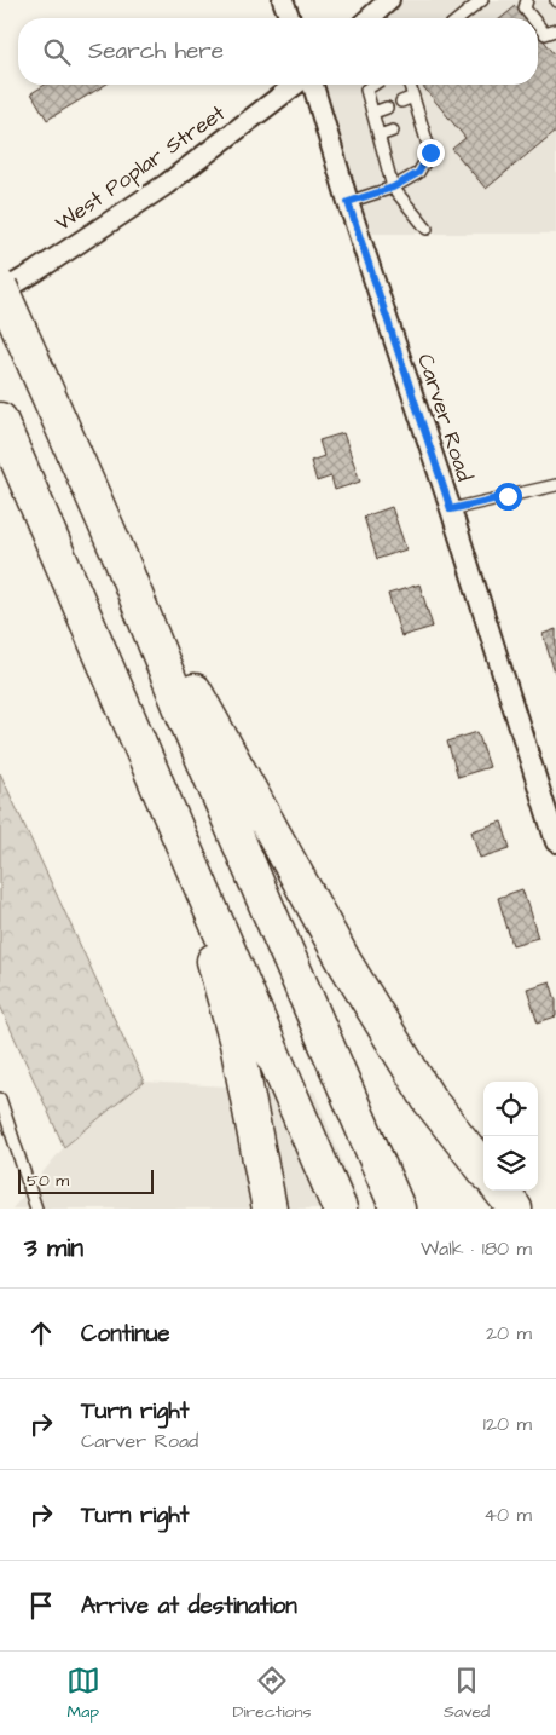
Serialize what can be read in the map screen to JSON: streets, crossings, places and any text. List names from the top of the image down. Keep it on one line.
{"streets":{"street":["West Poplar Street","Carver Road"]},"scale_bar":"50 m","page":{"search":"Search here","scale":"50 m","heading":["3 min","Walk · 180 m"],"list":[["Continue","20 m"],["Turn right","Carver Road","120 m"],["Turn right","40 m"],"Arrive at destination"],"nav":["Map","Directions","Saved"]}}
